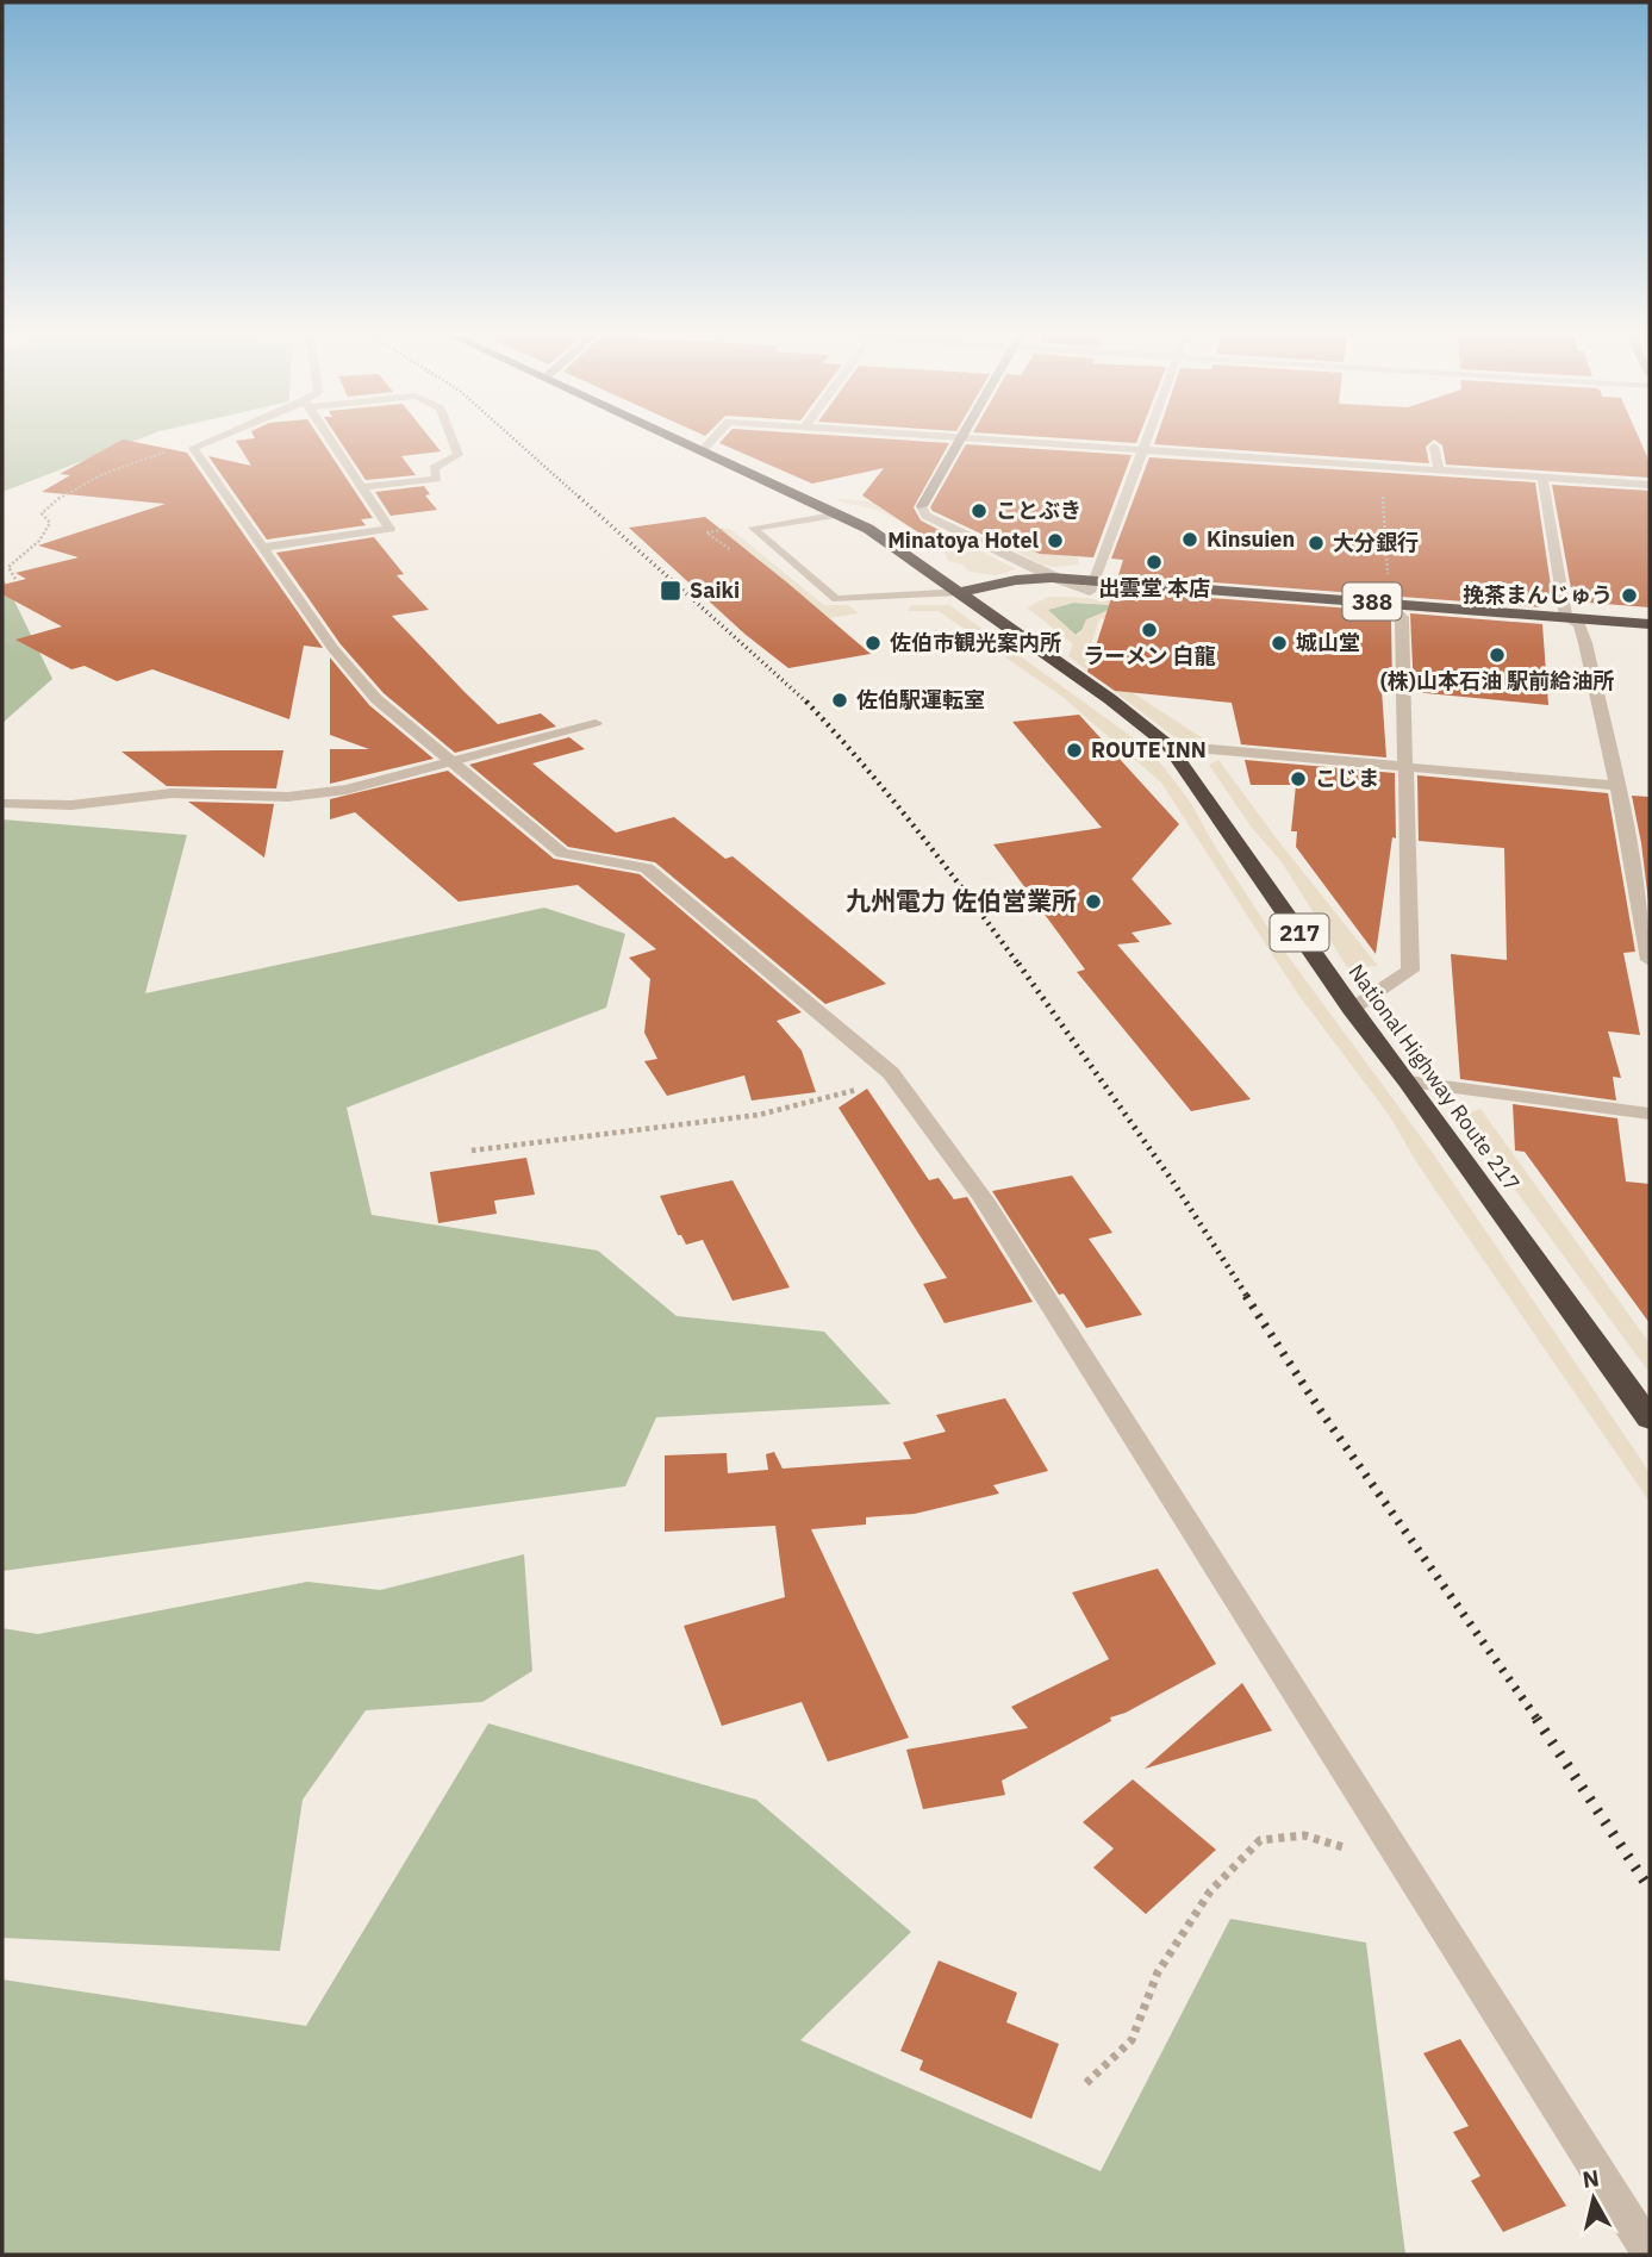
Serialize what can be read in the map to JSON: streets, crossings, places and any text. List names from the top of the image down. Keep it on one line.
{"streets":{"highway":["388","217","National Highway Route 217"]},"crossings":[["388","National Highway Route 217"]],"places":{"other":["ことぶき","Kinsuien","Minatoya Hotel","大分銀行","出雲堂 本店","挽茶まんじゅう","ラーメン 白龍","佐伯市観光案内所","城山堂","(株)山本石油 駅前給油所","佐伯駅運転室","ROUTE INN","こじま","九州電力 佐伯営業所"],"transit":["Saiki"]},"north":"top"}
